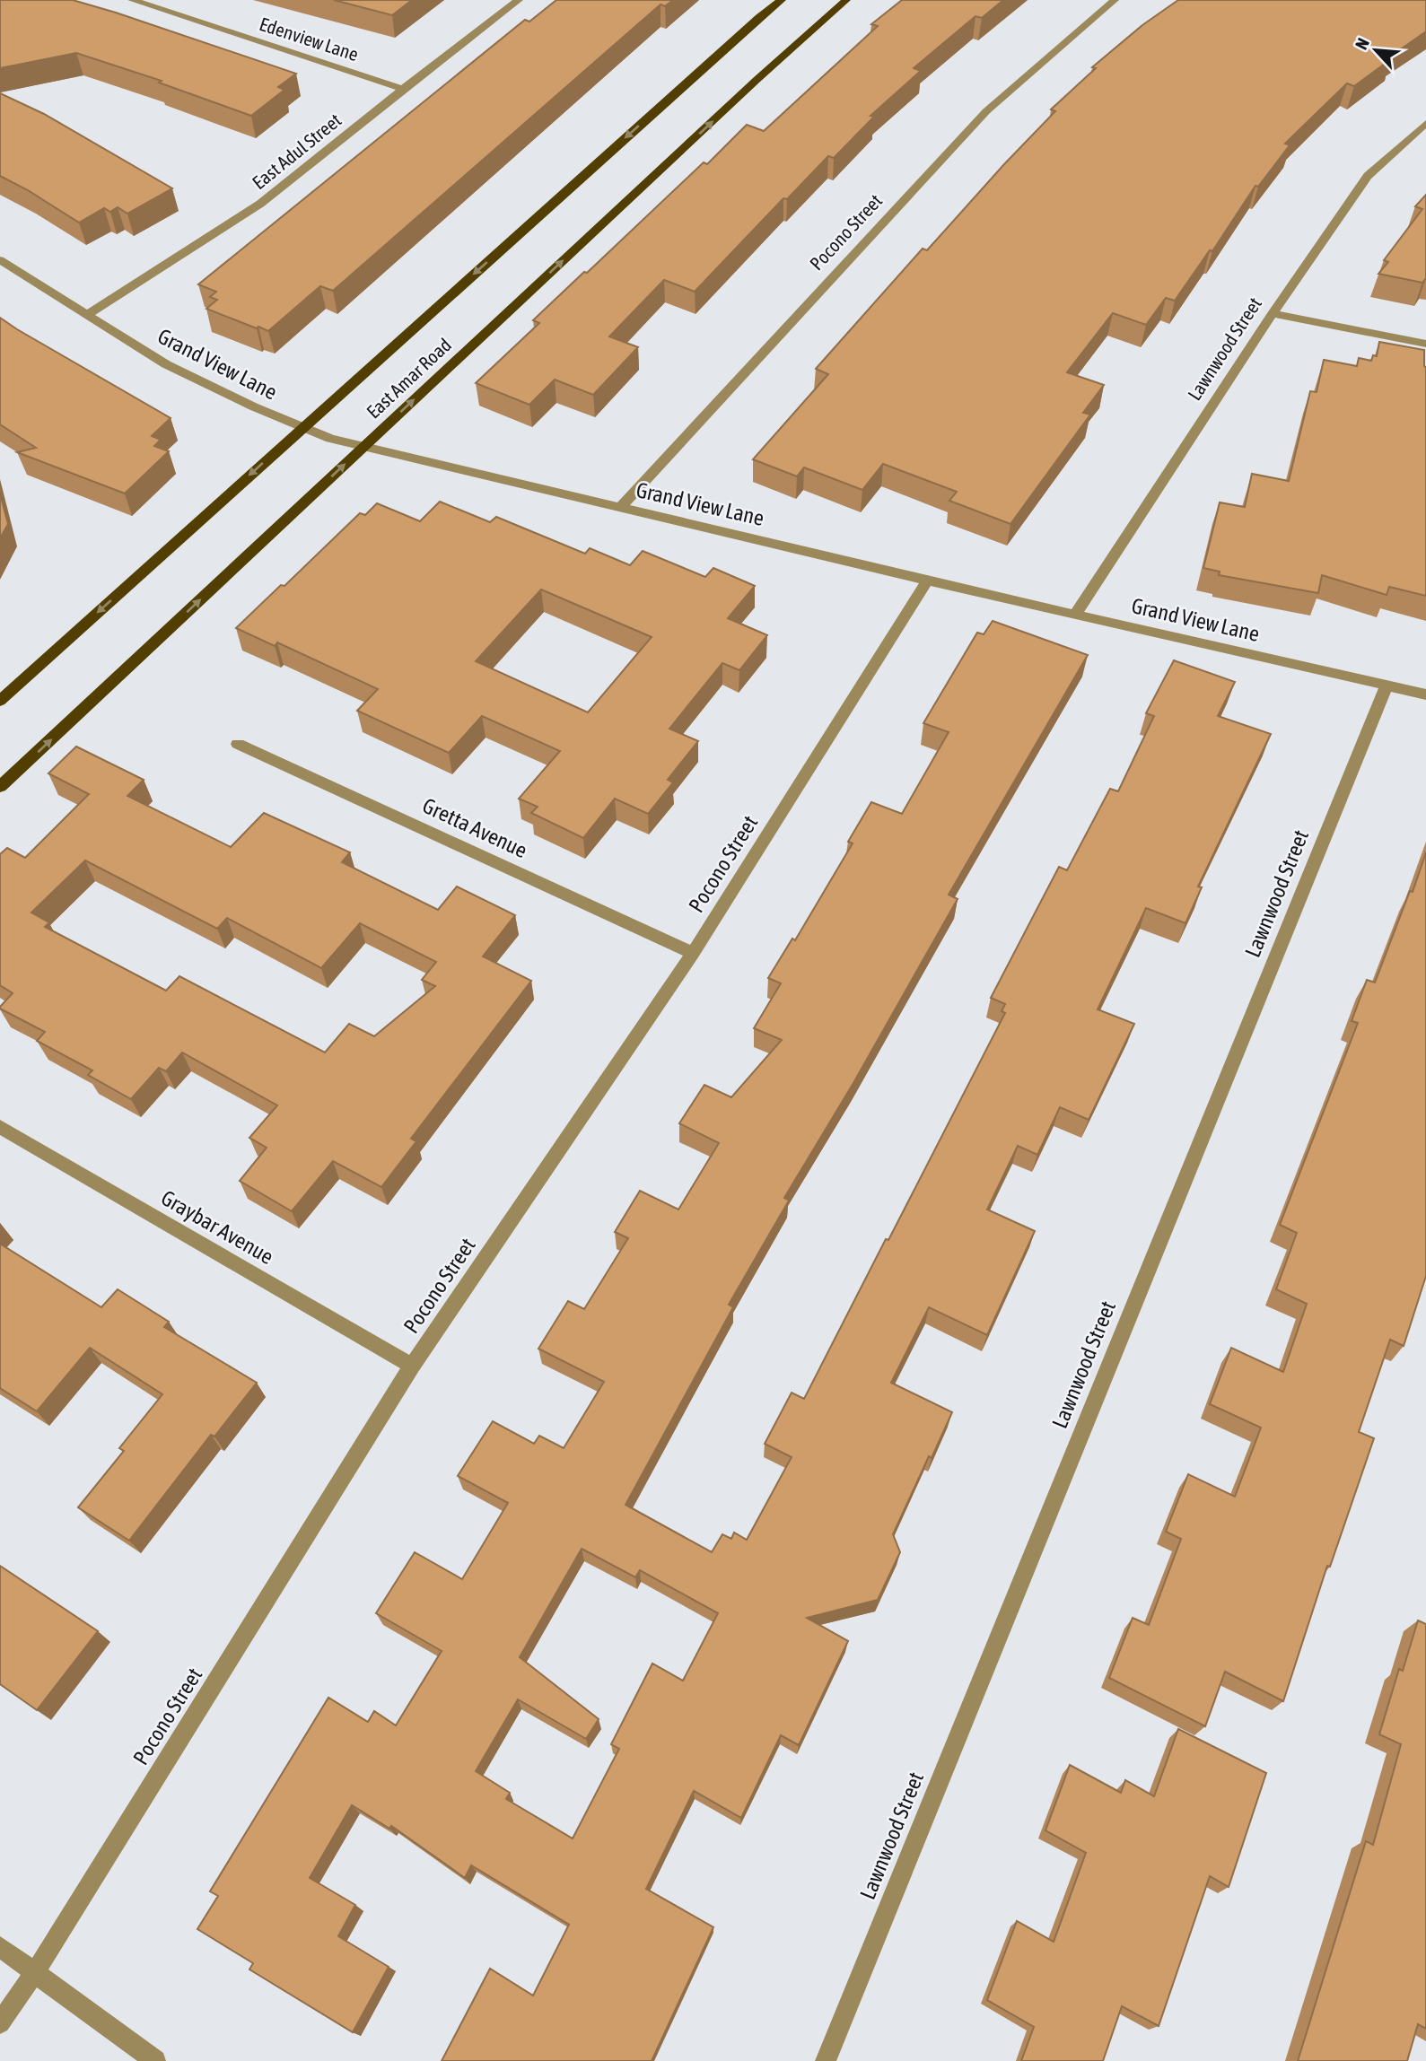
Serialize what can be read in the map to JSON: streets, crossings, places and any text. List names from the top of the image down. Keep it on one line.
{"streets":{"main road":["East Amar Road"],"street":["Edenview Lane","East Adul Street","Pocono Street","Lawnwood Street","Grand View Lane","Gretta Avenue","Graybar Avenue"]},"crossings":[["Edenview Lane","East Adul Street"],["East Adul Street","Grand View Lane"],["Pocono Street","Grand View Lane"],["Pocono Street","Gretta Avenue"],["Pocono Street","Graybar Avenue"],["Lawnwood Street","Grand View Lane"],["Grand View Lane","East Amar Road"]],"north":"top left"}
